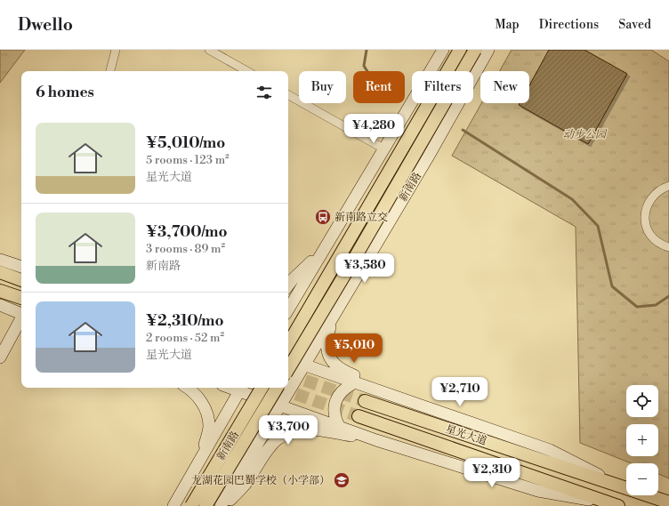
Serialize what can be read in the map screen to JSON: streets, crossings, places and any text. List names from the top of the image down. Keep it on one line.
{"streets":{"main road":["新南路","星光大道"]},"parks":["动步公园"],"places":{"bus stop":["新南路立交"],"school or university":["龙湖花园巴蜀学校（小学部）"]},"page":{"header":"Dwello","nav":["Map","Directions","Saved"],"chip":["Buy","Rent","Filters","New"],"heading":"6 homes","price":["¥4,280","¥3,580","¥5,010","¥2,710","¥3,700","¥2,310"],"list":[{"name":"¥5,010/mo","note":"5 rooms · 123 m² · 星光大道"},{"name":"¥3,700/mo","note":"3 rooms · 89 m² · 新南路"},{"name":"¥2,310/mo","note":"2 rooms · 52 m² · 星光大道"}],"map_buttons":["+","−"]}}
